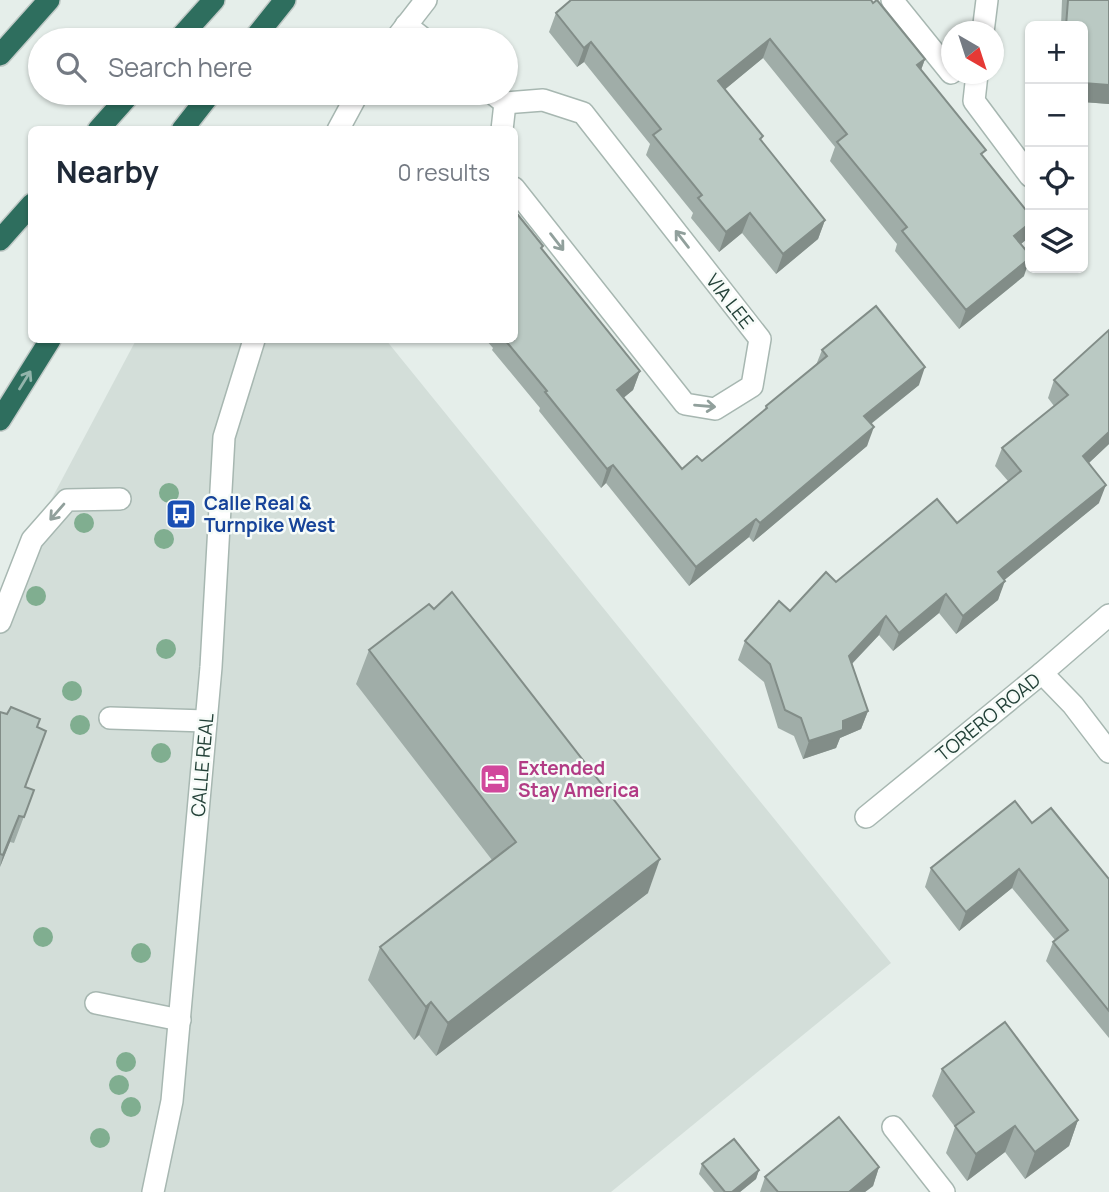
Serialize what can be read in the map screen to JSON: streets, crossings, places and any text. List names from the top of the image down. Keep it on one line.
{"streets":{"street":["VIA LEE","TORERO ROAD","CALLE REAL"]},"places":{"bus stop":["Calle Real & Turnpike West"],"hotel":["Extended Stay America"]},"north":"bottom right","page":{"map_buttons":["+","−"],"search":"Search here","heading":["Nearby","0 results"]}}
